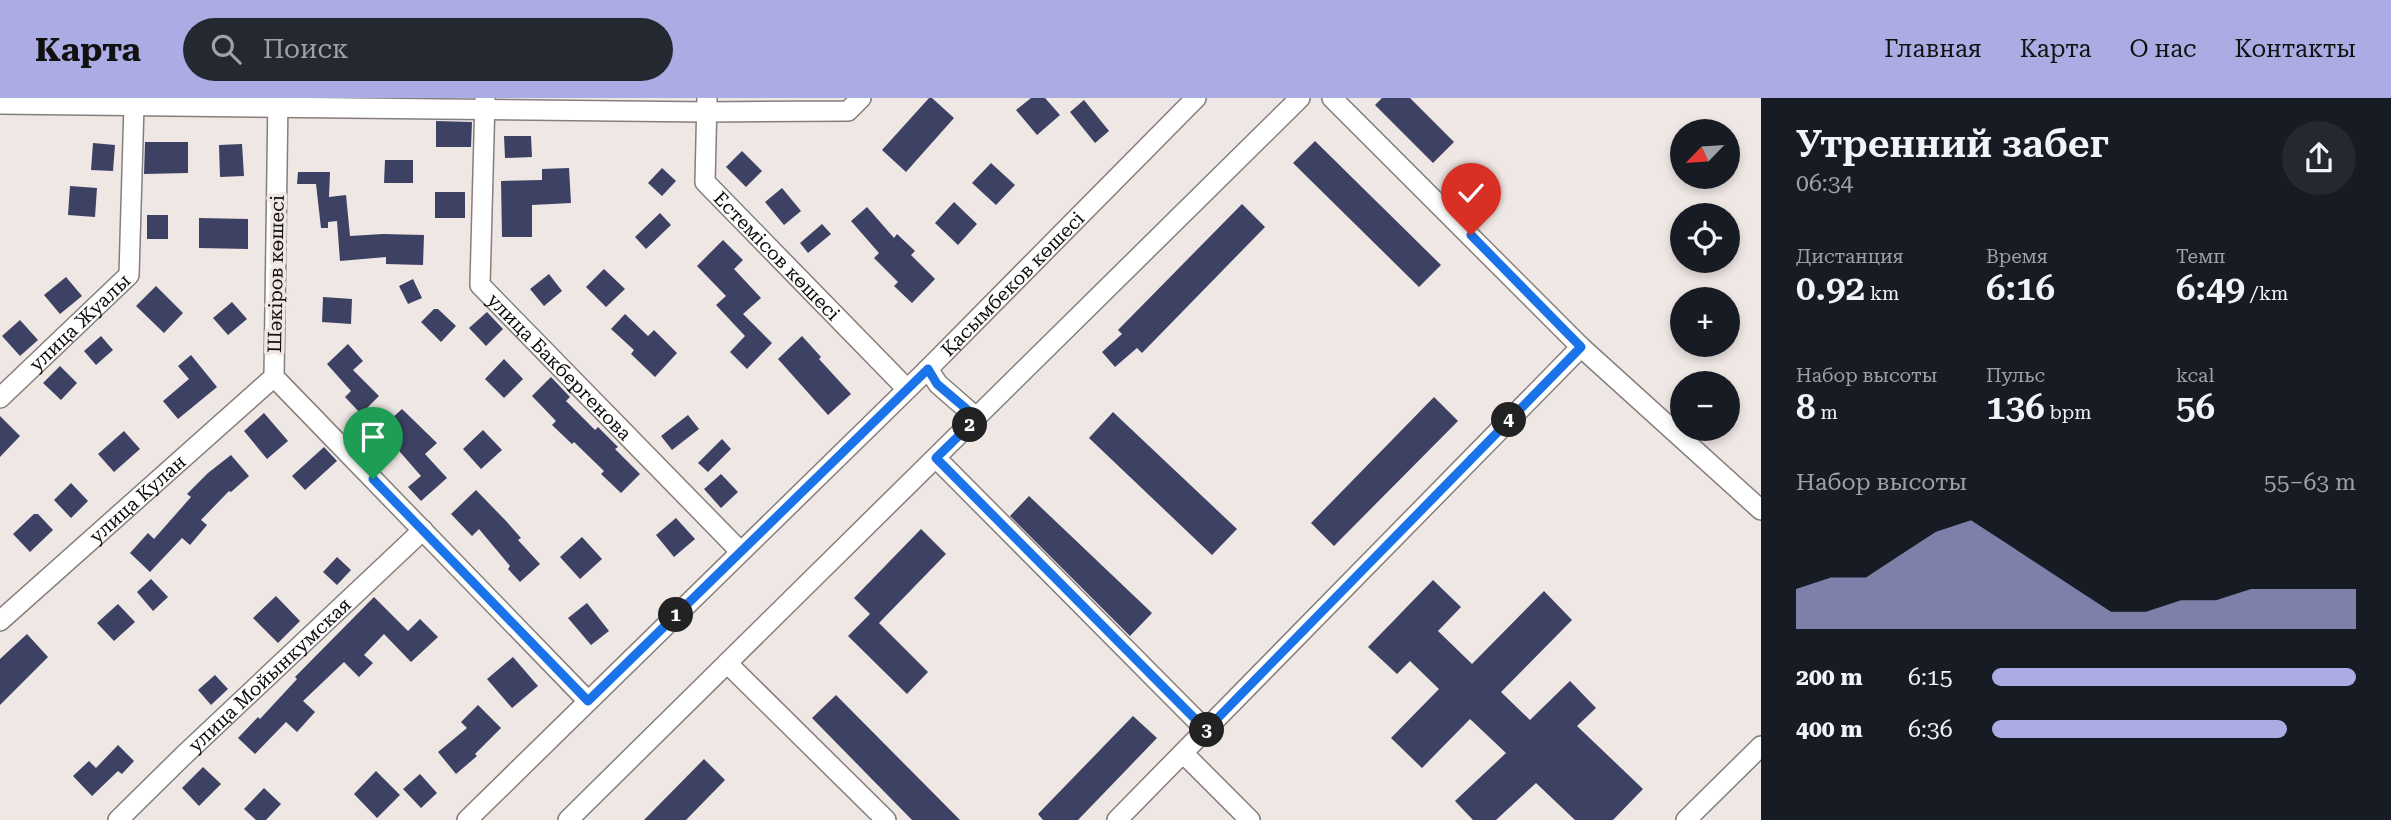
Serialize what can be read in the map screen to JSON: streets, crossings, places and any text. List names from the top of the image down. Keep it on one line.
{"streets":{"street":["Естемісов көшесі","Шәкіров көшесі","Қасымбеков көшесі","улица Жуалы","улица Бакбергенова","улица Кулан","улица Мойынкумская"]},"crossings":[["Естемісов көшесі","Қасымбеков көшесі"],["Шәкіров көшесі","Қасымбеков көшесі"],["Шәкіров көшесі","улица Кулан"],["Шәкіров көшесі","улица Мойынкумская"],["Қасымбеков көшесі","улица Бакбергенова"]],"north":"bottom left","page":{"header":"Карта","search":"Поиск","nav":["Главная","Карта","О нас","Контакты"],"heading":["Утренний забег","06:34"],"map_buttons":["+","−"],"stats":[["Дистанция","0.92 km"],["Время","6:16"],["Темп","6:49 /km"],["Набор высоты","8 m"],["Пульс","136 bpm"],["kcal","56"]],"pins":["4","2","1","3"],"chart":["Набор высоты","55–63 m"],"list":[{"name":"200 m","note":"6:15"},{"name":"400 m","note":"6:36"}]}}
